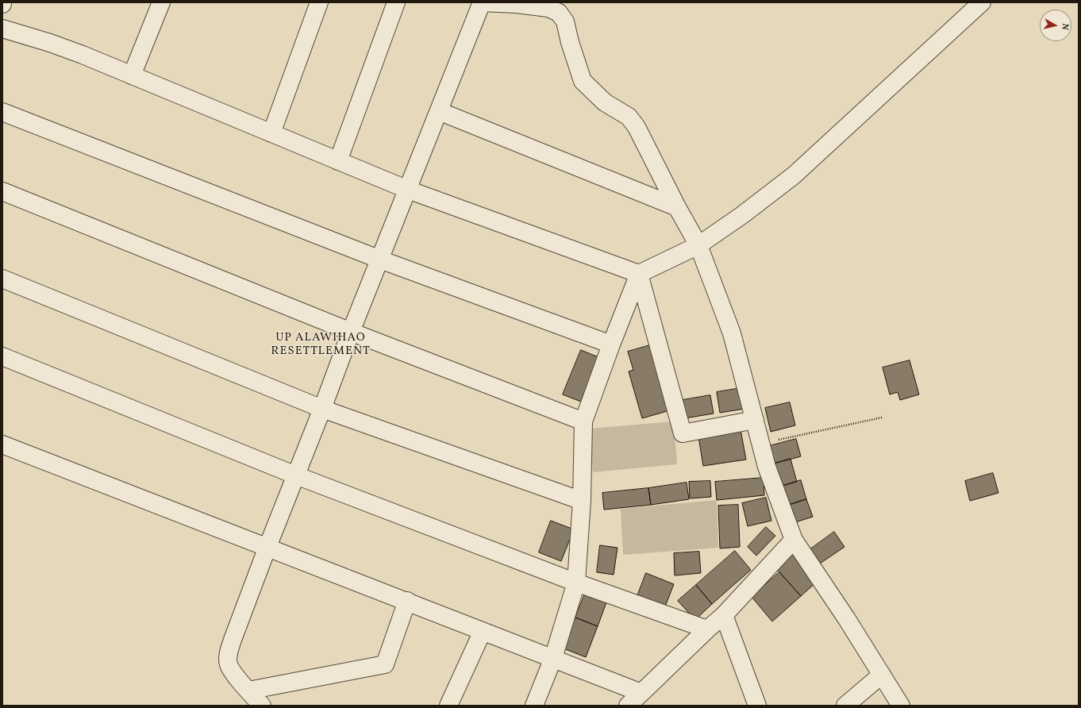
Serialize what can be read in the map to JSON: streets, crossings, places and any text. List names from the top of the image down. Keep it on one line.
{"districts":["UP ALAWIHAO RESETTLEMENT"],"north":"right"}
